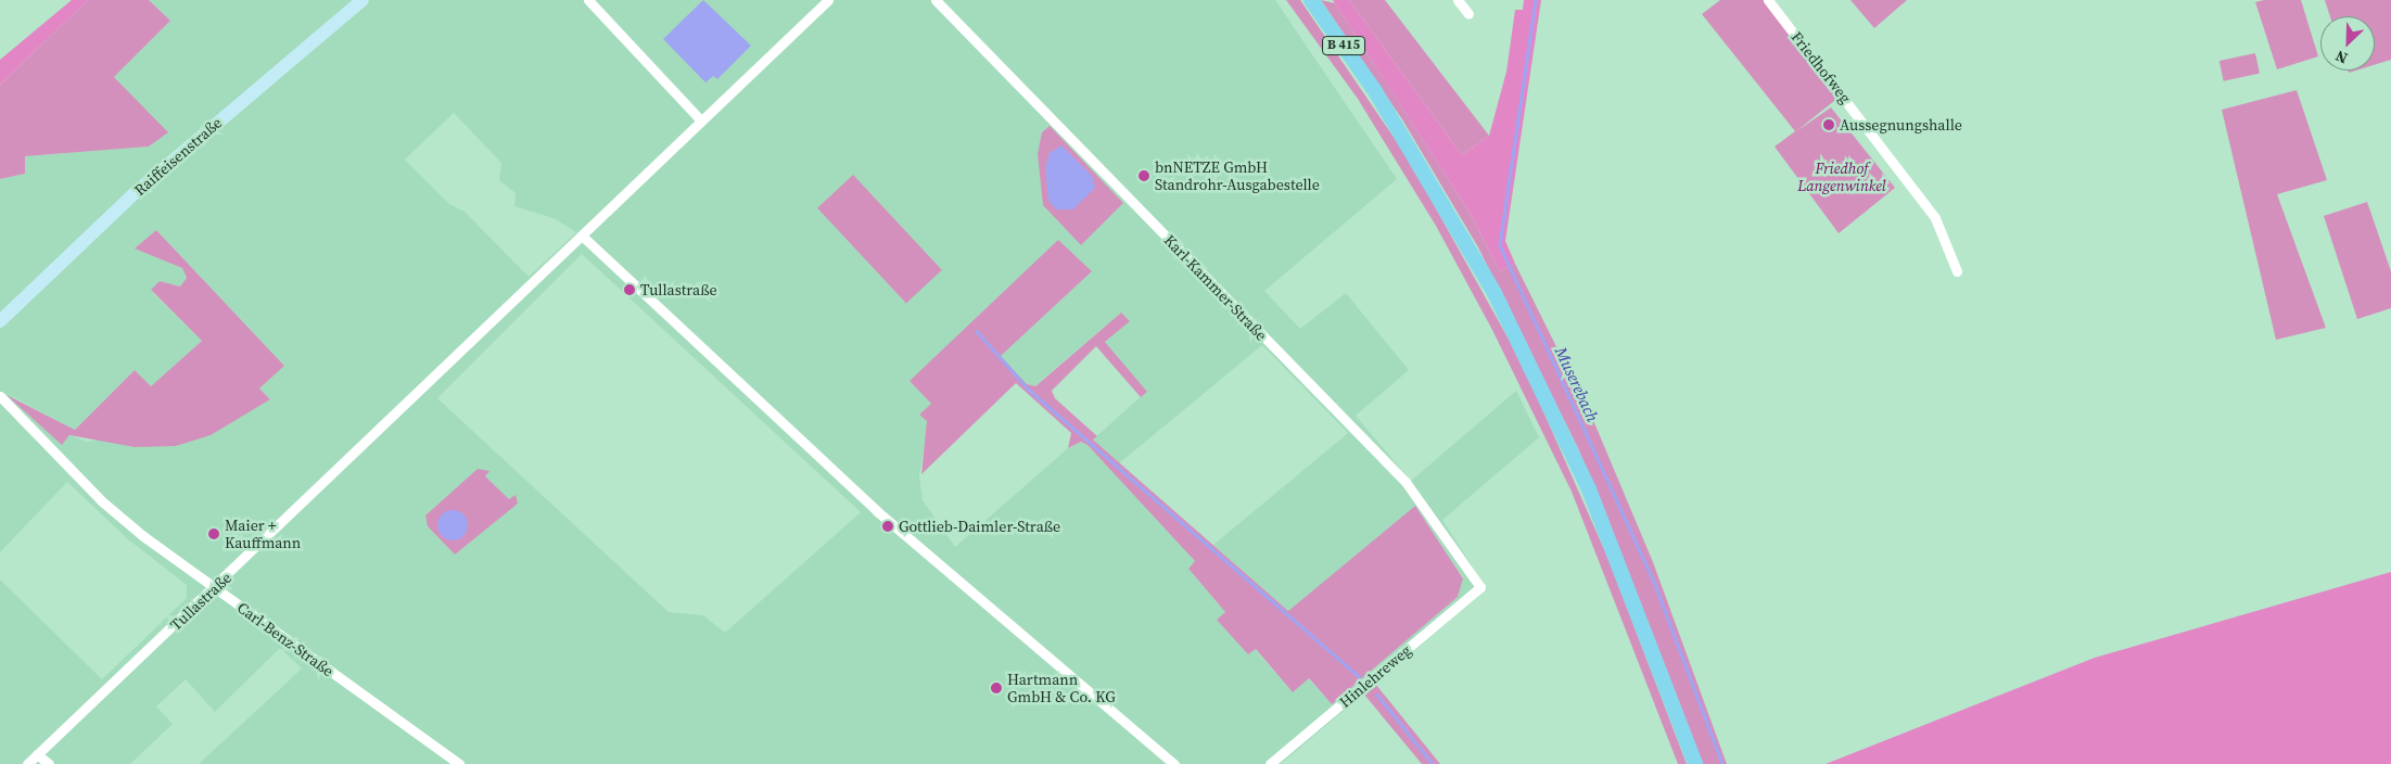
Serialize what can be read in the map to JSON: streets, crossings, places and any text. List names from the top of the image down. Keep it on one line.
{"streets":{"main road":["B 415"],"street":["Friedhofweg","Raiffeisenstraße","Karl-Kammer-Straße","Tullastraße","Carl-Benz-Straße","Hinlehreweg"]},"crossings":[["Karl-Kammer-Straße","Hinlehreweg"],["Tullastraße","Carl-Benz-Straße"]],"water":["Muserebach"],"parks":["Friedhof Langenwinkel"],"places":["Aussegnungshalle","bnNETZE GmbH Standrohr-Ausgabestelle","Tullastraße","Gottlieb-Daimler-Straße","Maier + Kauffmann","Hartmann GmbH & Co. KG"],"north":"bottom left"}
